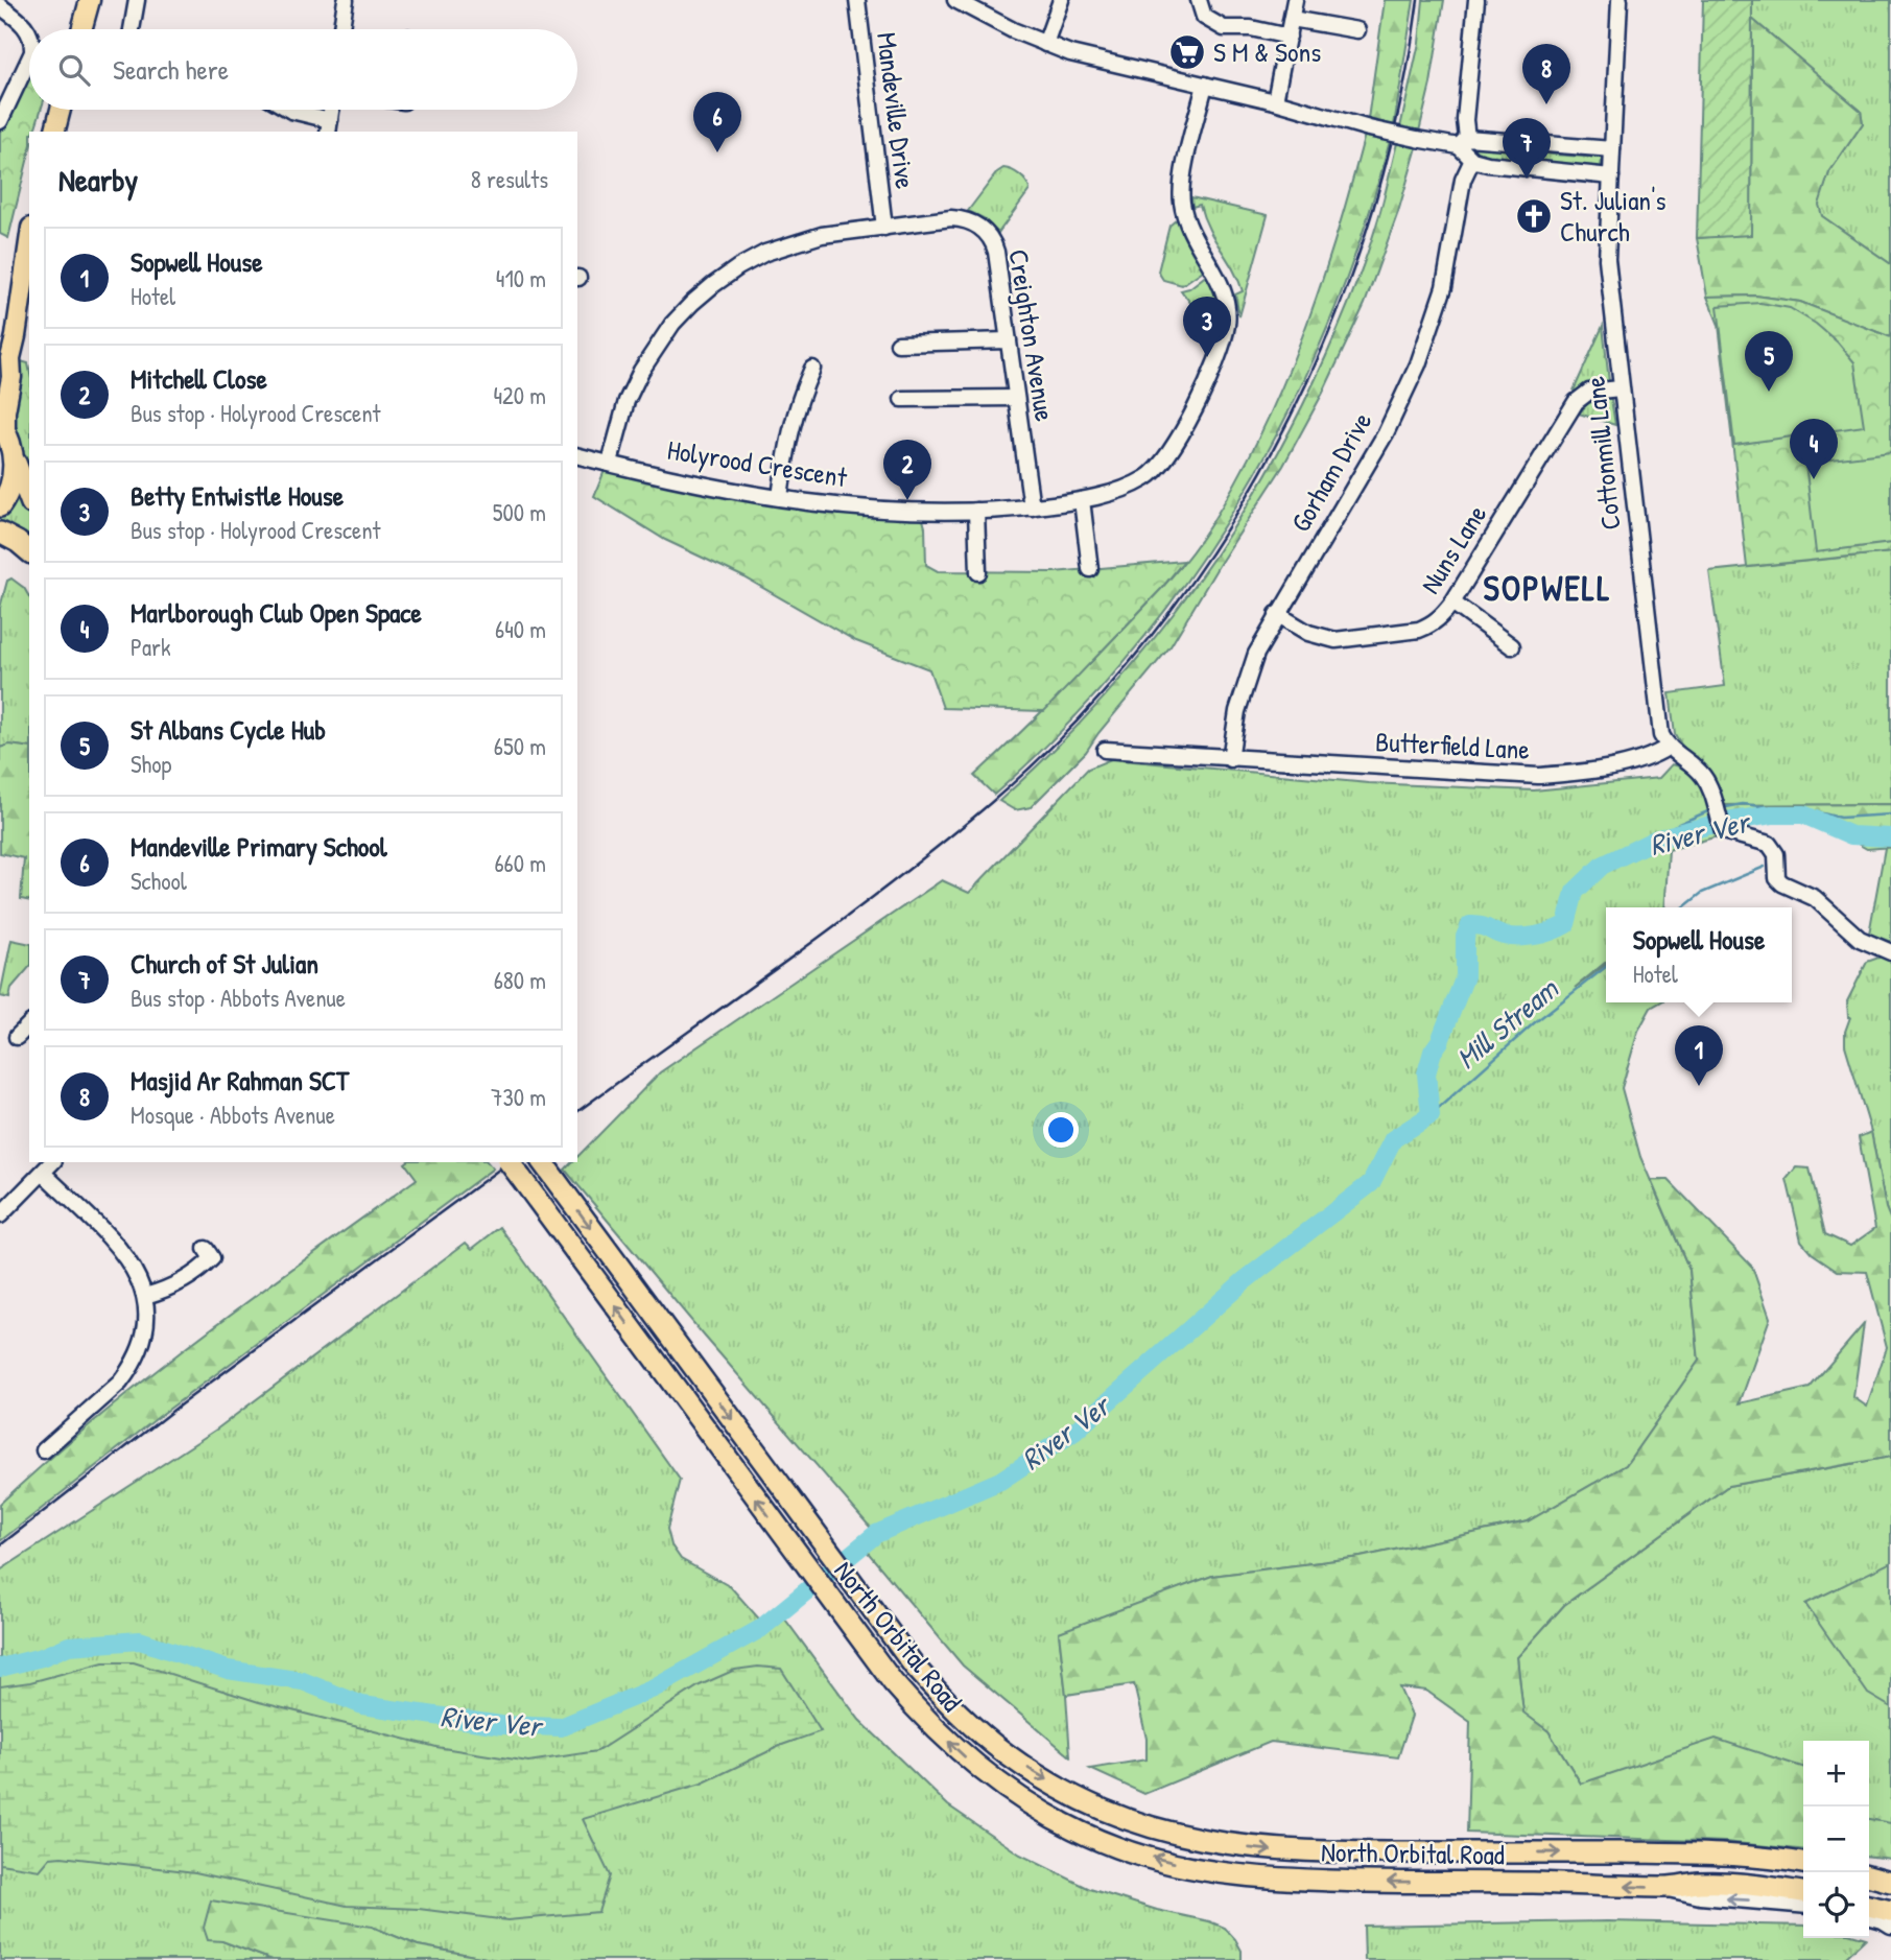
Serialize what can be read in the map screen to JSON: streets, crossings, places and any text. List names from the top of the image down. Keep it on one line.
{"streets":{"highway":["North Orbital Road"],"street":["Mandeville Drive","Creighton Avenue","Cottonmill Lane","Holyrood Crescent","Gorham Drive","Nuns Lane","Butterfield Lane"]},"crossings":[["Mandeville Drive","Creighton Avenue"],["Creighton Avenue","Holyrood Crescent"],["Cottonmill Lane","Nuns Lane"],["Cottonmill Lane","Butterfield Lane"],["Gorham Drive","Nuns Lane"],["Gorham Drive","Butterfield Lane"]],"districts":["SOPWELL"],"water":["River Ver","Mill Stream"],"places":{"supermarket":["S M & Sons"],"church":["St. Julian's Church"]},"page":{"search":"Search here","pins":["8","6","7","3","5","4","2","1"],"heading":["Nearby","8 results"],"list":[{"mark":"1","name":"Sopwell House","note":"Hotel","value":"410 m"},{"mark":"2","name":"Mitchell Close","note":"Bus stop · Holyrood Crescent","value":"420 m"},{"mark":"3","name":"Betty Entwistle House","note":"Bus stop · Holyrood Crescent","value":"500 m"},{"mark":"4","name":"Marlborough Club Open Space","note":"Park","value":"640 m"},{"mark":"5","name":"St Albans Cycle Hub","note":"Shop","value":"650 m"},{"mark":"6","name":"Mandeville Primary School","note":"School","value":"660 m"},{"mark":"7","name":"Church of St Julian","note":"Bus stop · Abbots Avenue","value":"680 m"},{"mark":"8","name":"Masjid Ar Rahman SCT","note":"Mosque · Abbots Avenue","value":"730 m"}],"popup":["Sopwell House","Hotel"],"map_buttons":["+","−"]}}
